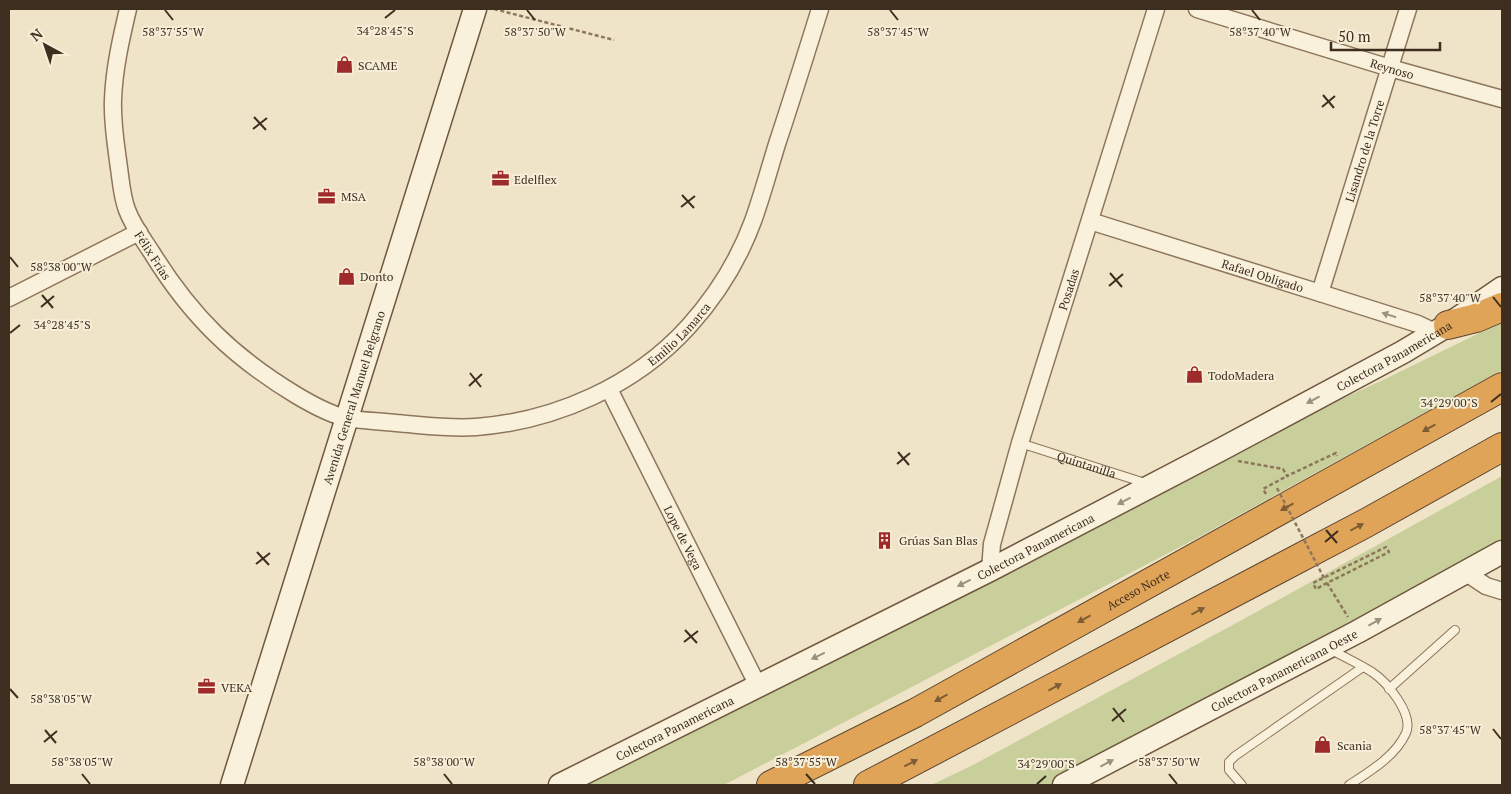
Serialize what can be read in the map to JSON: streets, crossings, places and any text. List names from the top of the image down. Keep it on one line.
{"streets":{"highway":["Acceso Norte"],"street":["Reynoso","Lisandro de la Torre","Félix Frías","Rafael Obligado","Posadas","Emilio Lamarca","Colectora Panamericana","Avenida General Manuel Belgrano","Lope de Vega","Colectora Panamericana Oeste"],"lane":["Quintanilla"]},"crossings":[["Reynoso","Lisandro de la Torre"],["Lisandro de la Torre","Rafael Obligado"],["Félix Frías","Emilio Lamarca"],["Félix Frías","Avenida General Manuel Belgrano"],["Rafael Obligado","Posadas"],["Rafael Obligado","Colectora Panamericana"],["Posadas","Colectora Panamericana"],["Posadas","Quintanilla"],["Emilio Lamarca","Avenida General Manuel Belgrano"],["Emilio Lamarca","Lope de Vega"],["Colectora Panamericana","Quintanilla"],["Colectora Panamericana","Lope de Vega"]],"one_way":["Colectora Panamericana","Colectora Panamericana Oeste"],"places":{"shop":["SCAME","Donto","TodoMadera","Scania"],"office":["Edelflex","MSA","VEKA"],"building":["Grúas San Blas"]},"scale_bar":"50 m","north":"top left","coordinates":["34°28'45\"S","58°37'55\"W","58°37'50\"W","58°37'45\"W","58°37'40\"W","58°38'00\"W","34°29'00\"S","58°38'05\"W"]}
